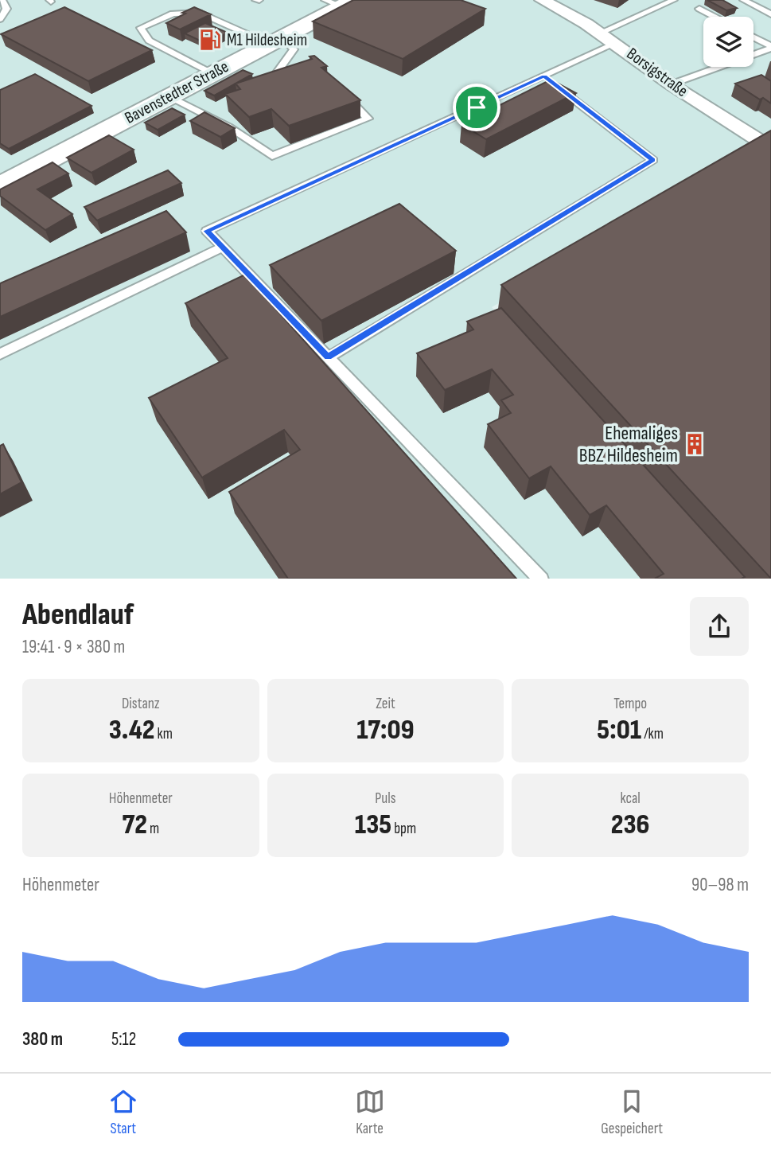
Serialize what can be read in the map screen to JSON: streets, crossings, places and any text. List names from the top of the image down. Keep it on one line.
{"streets":{"street":["Borsigstraße","Bavenstedter Straße"]},"places":{"fuel station":["M1 Hildesheim"],"building":["Ehemaliges BBZ Hildesheim"]},"page":{"heading":["Abendlauf","19:41 · 9 × 380 m"],"stats":[["Distanz","3.42 km"],["Zeit","17:09"],["Tempo","5:01 /km"],["Höhenmeter","72 m"],["Puls","135 bpm"],["kcal","236"]],"chart":["Höhenmeter","90–98 m"],"list":[{"name":"380 m","note":"5:12"}],"tabs":["Start","Karte","Gespeichert"]}}
